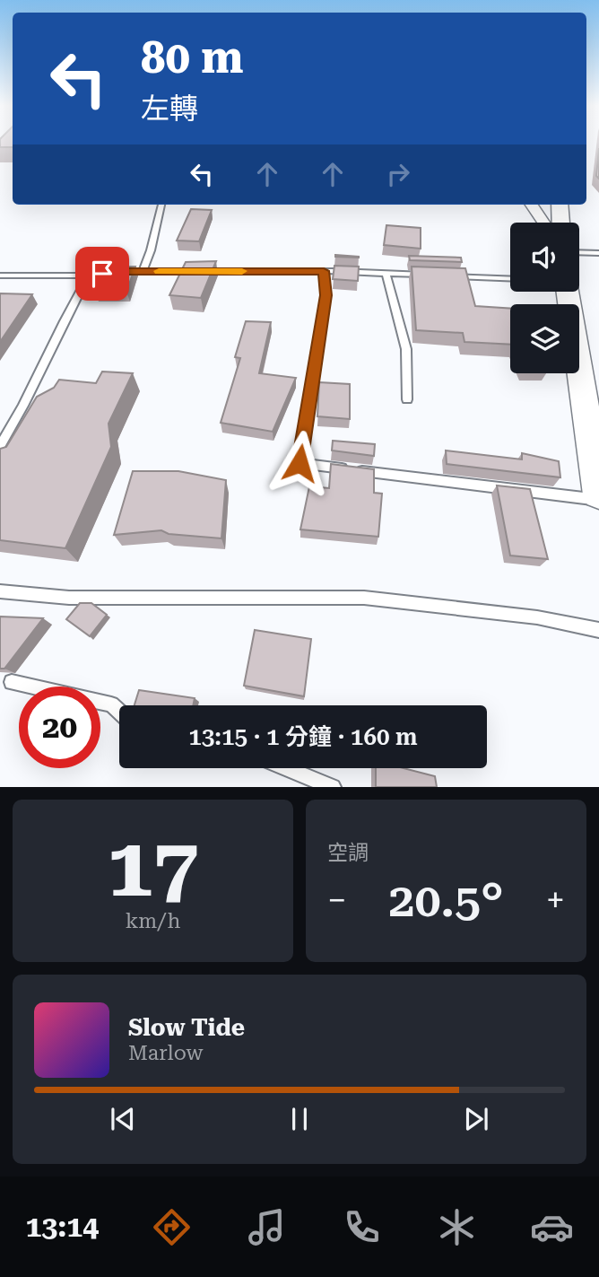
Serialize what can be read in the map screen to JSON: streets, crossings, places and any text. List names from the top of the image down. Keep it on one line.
{"page":{"turn":["80 m","左轉"],"limit":"20","trip":"13:15 · 1 分鐘 · 160 m","tile":[["17","km/h"],"空調"],"heat":["−","20.5°","+"],"song":["Slow Tide","Marlow"],"tabs":"13:14"}}
